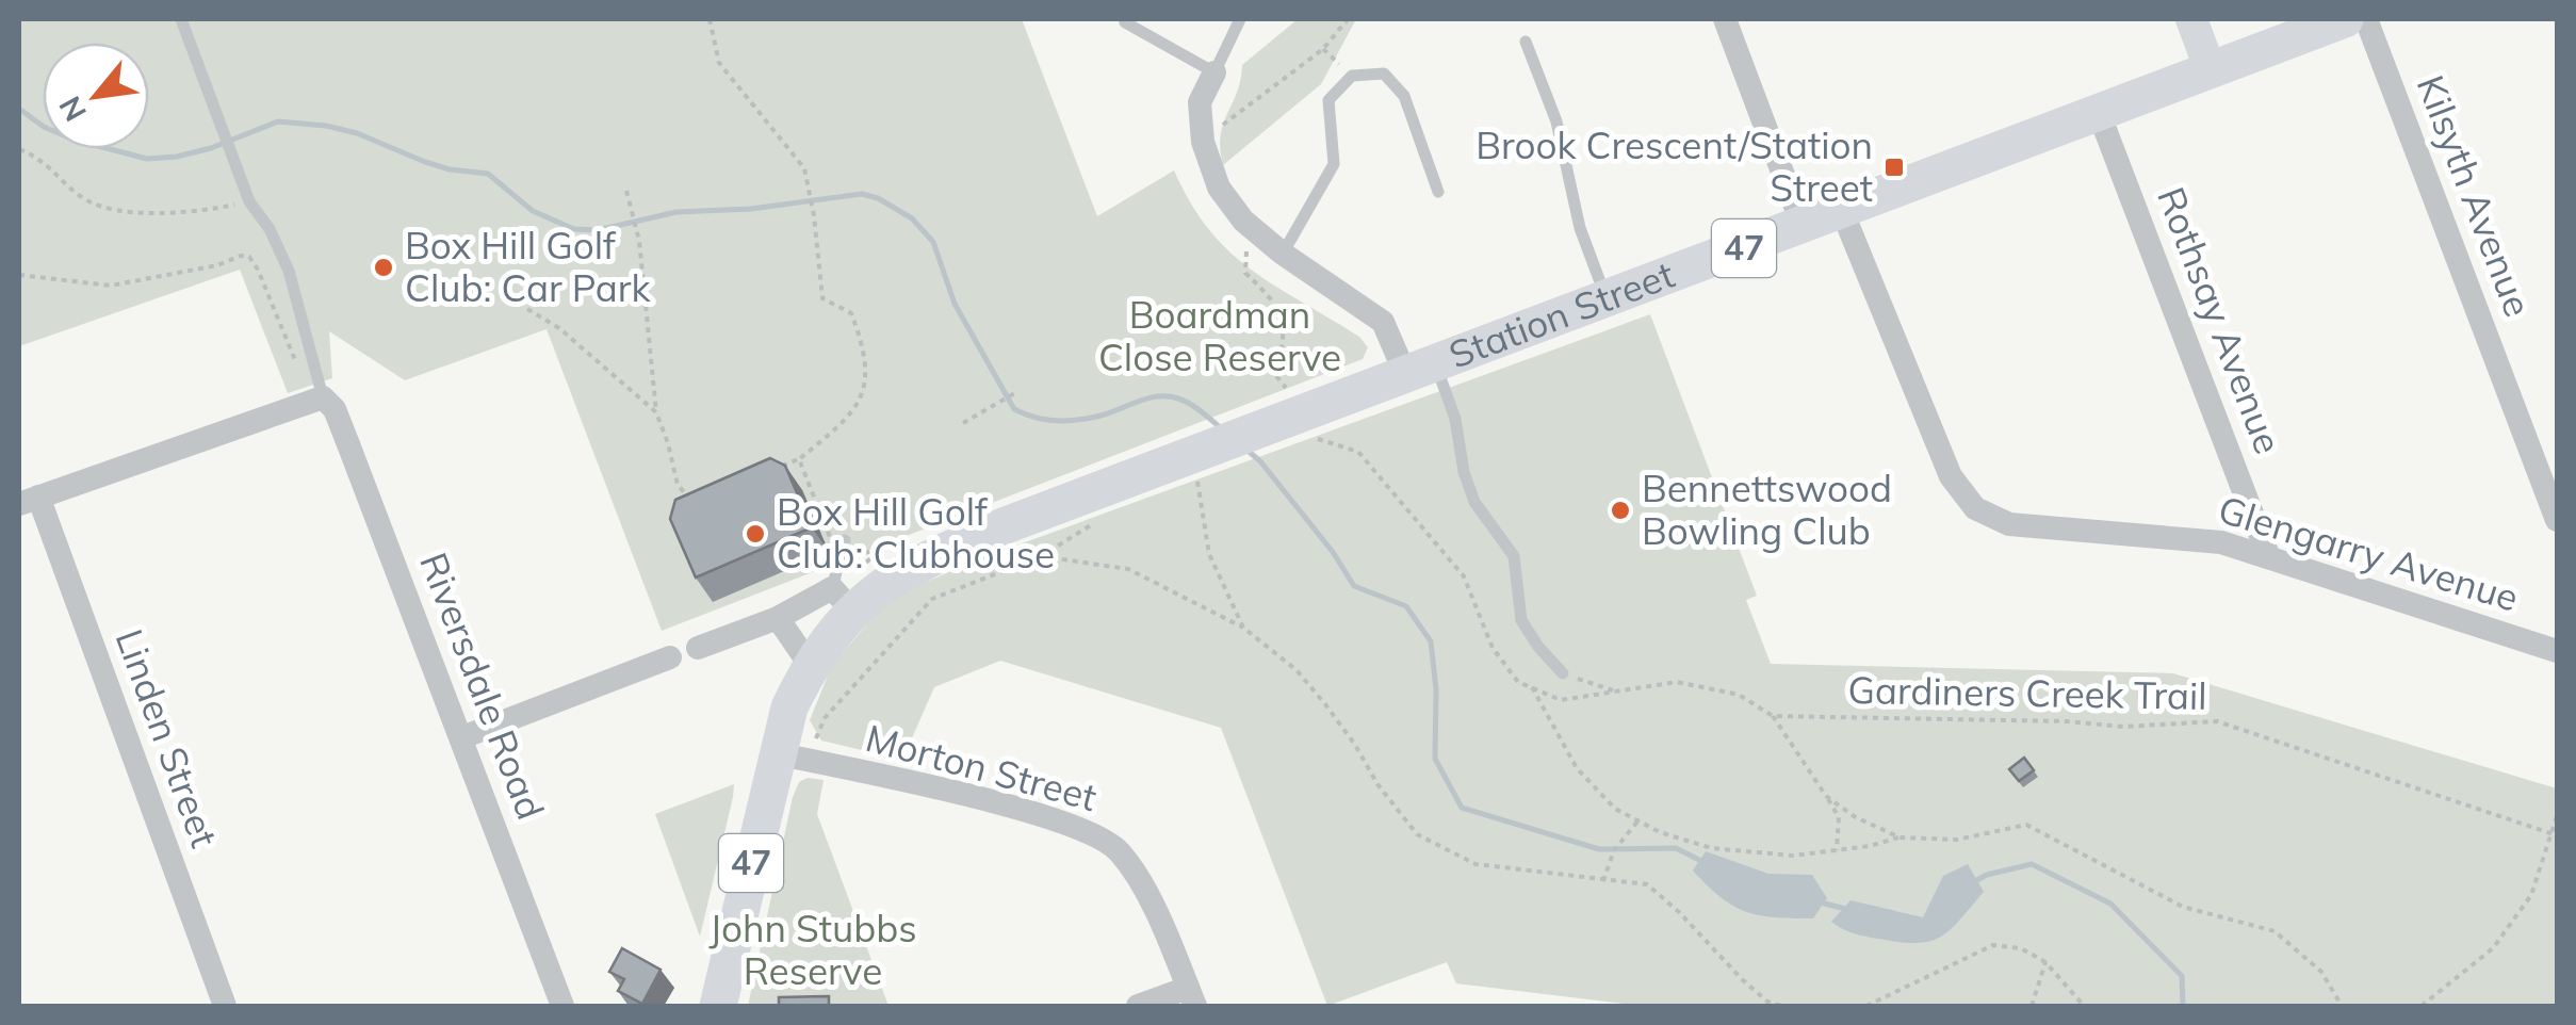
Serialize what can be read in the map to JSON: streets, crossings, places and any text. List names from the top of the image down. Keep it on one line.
{"streets":{"main road":["47","Station Street"],"street":["Kilsyth Avenue","Rothsay Avenue","Glengarry Avenue","Riversdale Road","Linden Street","Morton Street"],"path":["Gardiners Creek Trail"]},"crossings":[["Station Street","Rothsay Avenue"],["Station Street","Glengarry Avenue"],["Station Street","Morton Street"],["Rothsay Avenue","Glengarry Avenue"]],"parks":["Boardman Close Reserve","John Stubbs Reserve"],"places":{"transit":["Brook Crescent/Station Street"],"other":["Box Hill Golf Club: Car Park","Bennettswood Bowling Club","Box Hill Golf Club: Clubhouse"]},"north":"bottom left"}
